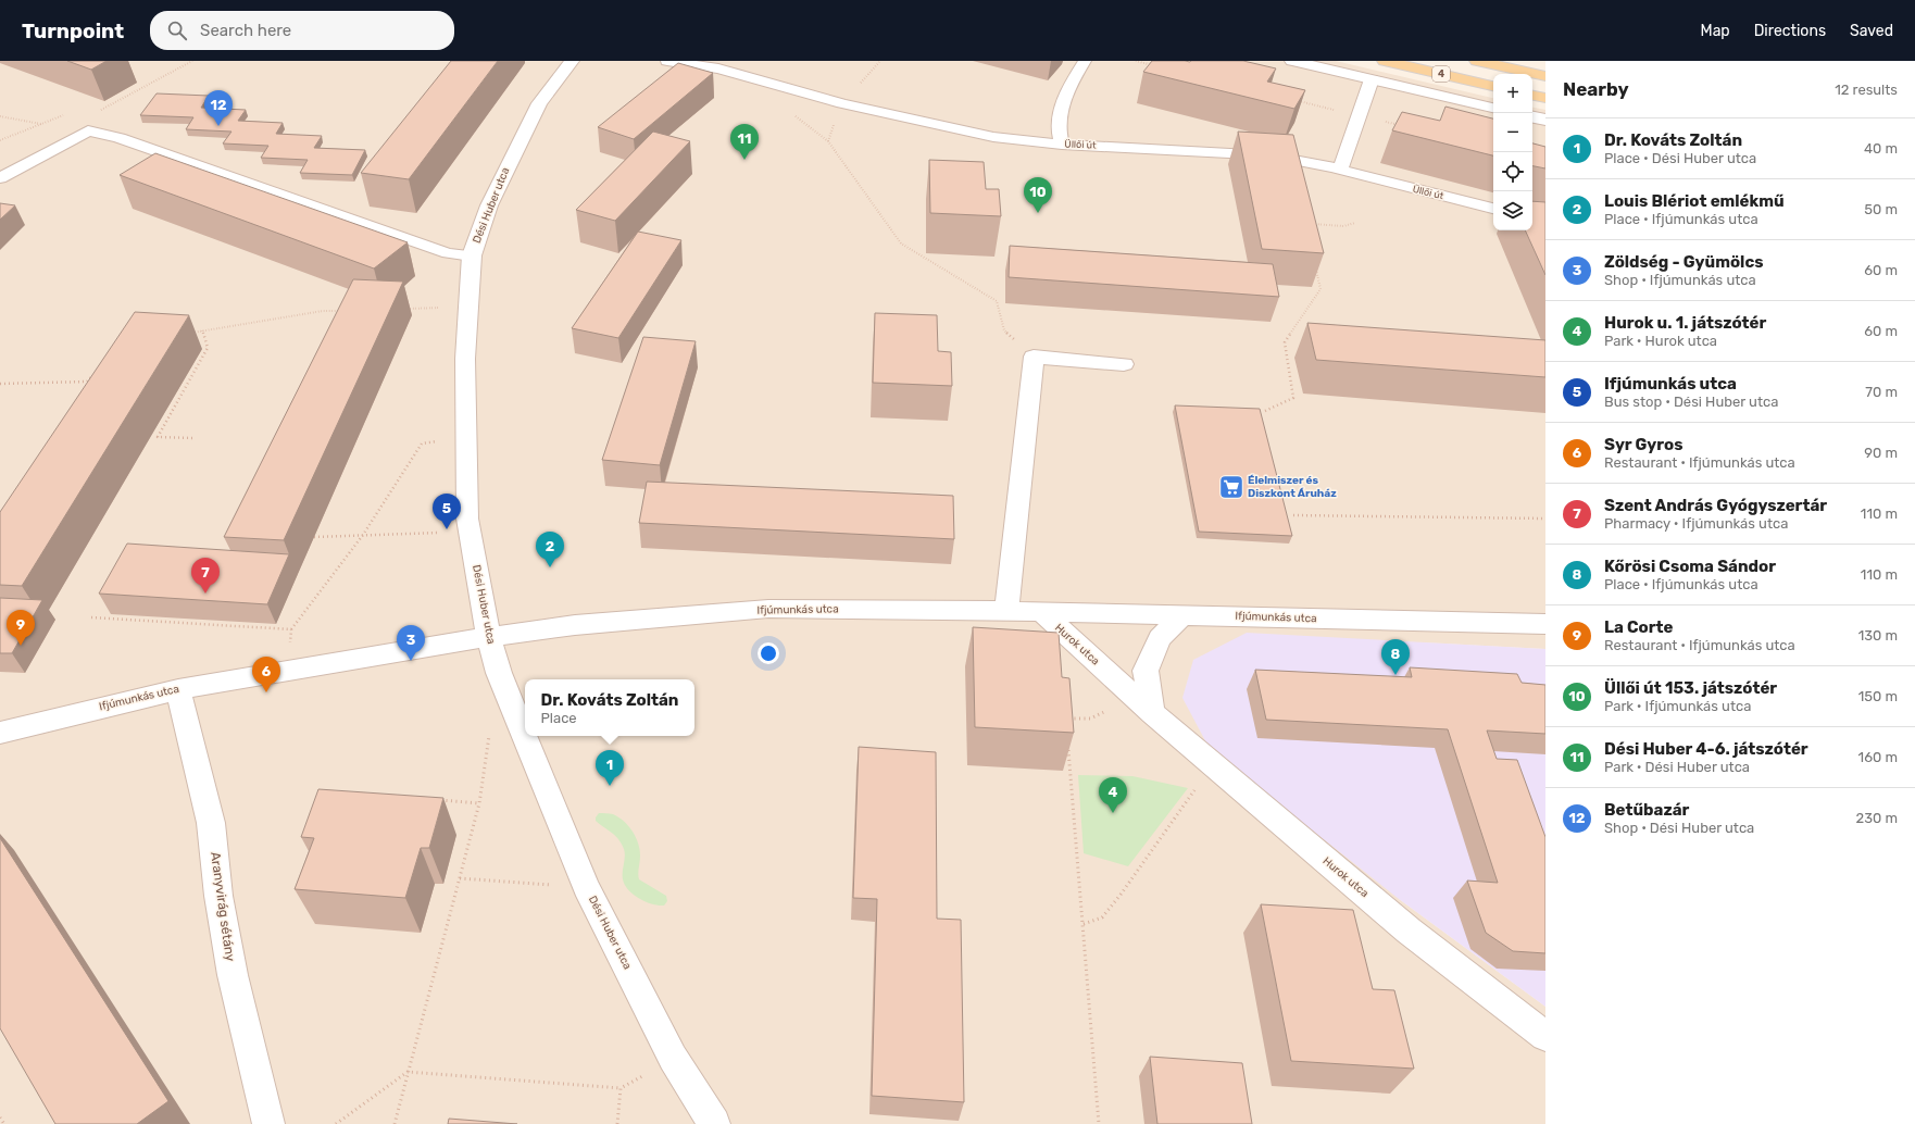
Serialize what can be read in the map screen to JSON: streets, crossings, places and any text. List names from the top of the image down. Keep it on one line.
{"streets":{"main road":["4"],"street":["Dési Huber utca","Ifjúmunkás utca","Hurok utca","Aranyvirág sétány"],"lane":["Üllői út"]},"crossings":[["Dési Huber utca","Ifjúmunkás utca"],["Ifjúmunkás utca","Hurok utca"],["Ifjúmunkás utca","Aranyvirág sétány"]],"places":{"supermarket":["Élelmiszer és Diszkont Áruház"]},"page":{"header":"Turnpoint","search":"Search here","nav":["Map","Directions","Saved"],"heading":["Nearby","12 results"],"map_buttons":["+","−"],"pins":["12","11","10","5","2","7","9","3","8","6","1","4"],"list":[{"mark":"1","name":"Dr. Kováts Zoltán","note":"Place · Dési Huber utca","value":"40 m"},{"mark":"2","name":"Louis Blériot emlékmű","note":"Place · Ifjúmunkás utca","value":"50 m"},{"mark":"3","name":"Zöldség - Gyümölcs","note":"Shop · Ifjúmunkás utca","value":"60 m"},{"mark":"4","name":"Hurok u. 1. játszótér","note":"Park · Hurok utca","value":"60 m"},{"mark":"5","name":"Ifjúmunkás utca","note":"Bus stop · Dési Huber utca","value":"70 m"},{"mark":"6","name":"Syr Gyros","note":"Restaurant · Ifjúmunkás utca","value":"90 m"},{"mark":"7","name":"Szent András Gyógyszertár","note":"Pharmacy · Ifjúmunkás utca","value":"110 m"},{"mark":"8","name":"Kőrösi Csoma Sándor","note":"Place · Ifjúmunkás utca","value":"110 m"},{"mark":"9","name":"La Corte","note":"Restaurant · Ifjúmunkás utca","value":"130 m"},{"mark":"10","name":"Üllői út 153. játszótér","note":"Park · Ifjúmunkás utca","value":"150 m"},{"mark":"11","name":"Dési Huber 4-6. játszótér","note":"Park · Dési Huber utca","value":"160 m"},{"mark":"12","name":"Betűbazár","note":"Shop · Dési Huber utca","value":"230 m"}],"popup":["Dr. Kováts Zoltán","Place"]}}
